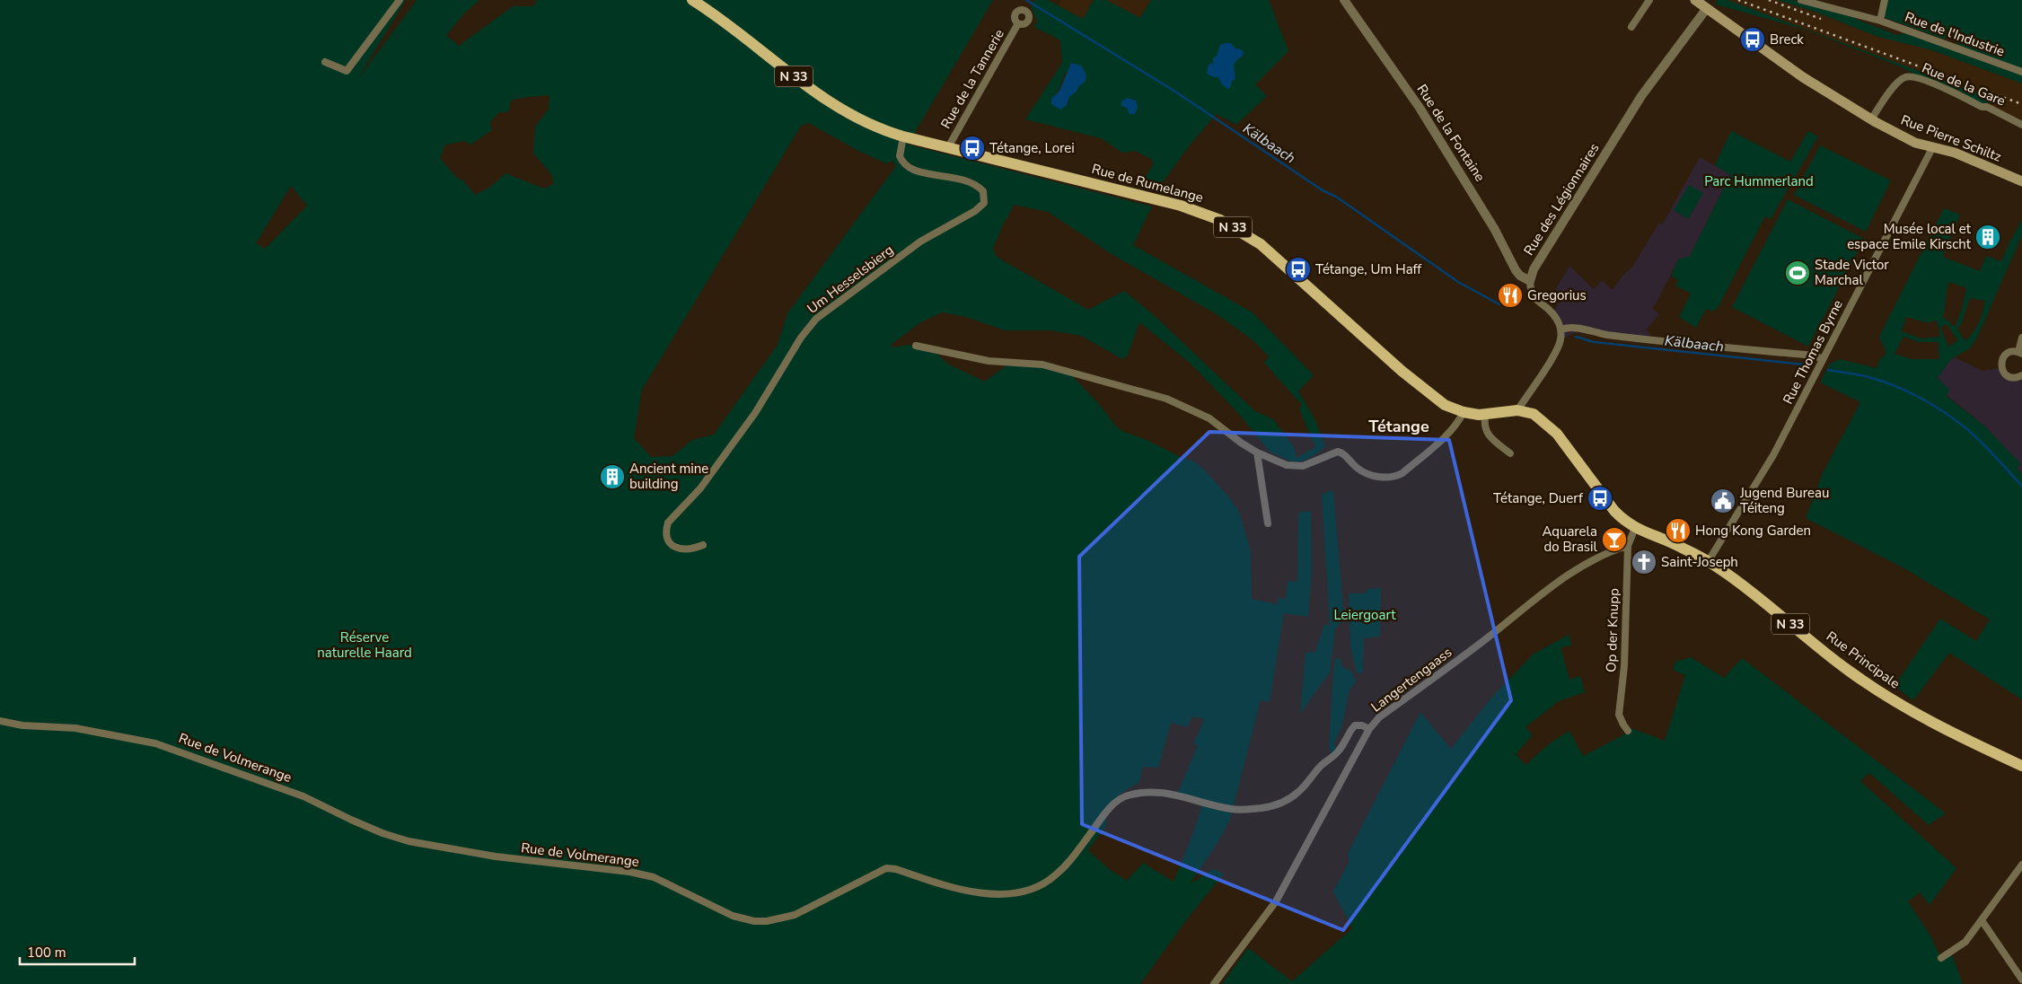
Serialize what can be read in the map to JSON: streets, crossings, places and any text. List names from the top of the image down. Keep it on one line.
{"streets":{"main road":["N 33","Rue Pierre Schiltz","Rue de Rumelange","Rue Principale"],"street":["Rue de l'Industrie","Rue de la Tannerie","Rue de la Gare","Rue de la Fontaine","Rue des Légionnaires","Um Hesselsbierg","Rue Thomas Byrne","Op der Knupp","Langertengaass","Rue de Volmerange"]},"crossings":[["Rue de la Tannerie","Rue de Rumelange"],["Rue de la Gare","Rue Pierre Schiltz"],["Rue de la Fontaine","Rue des Légionnaires"],["Rue Pierre Schiltz","Rue Thomas Byrne"],["Rue de Rumelange","Um Hesselsbierg"],["Rue de Rumelange","Rue Principale"],["Rue Thomas Byrne","Rue Principale"],["Op der Knupp","Rue Principale"],["Op der Knupp","Langertengaass"],["Langertengaass","Rue de Volmerange"]],"districts":["Tétange"],"water":["Kälbaach"],"parks":["Parc Hummerland","Leiergoart","Réserve naturelle Haard"],"places":{"bus stop":["Breck","Tétange, Lorei","Tétange, Um Haff","Tétange, Duerf"],"building":["Musée local et espace Emile Kirscht","Ancient mine building"],"sports":["Stade Victor Marchal"],"restaurant":["Gregorius","Hong Kong Garden"],"public building":["Jugend Bureau Téiteng"],"bar":["Aquarela do Brasil"],"church":["Saint-Joseph"]},"scale_bar":"100 m"}
